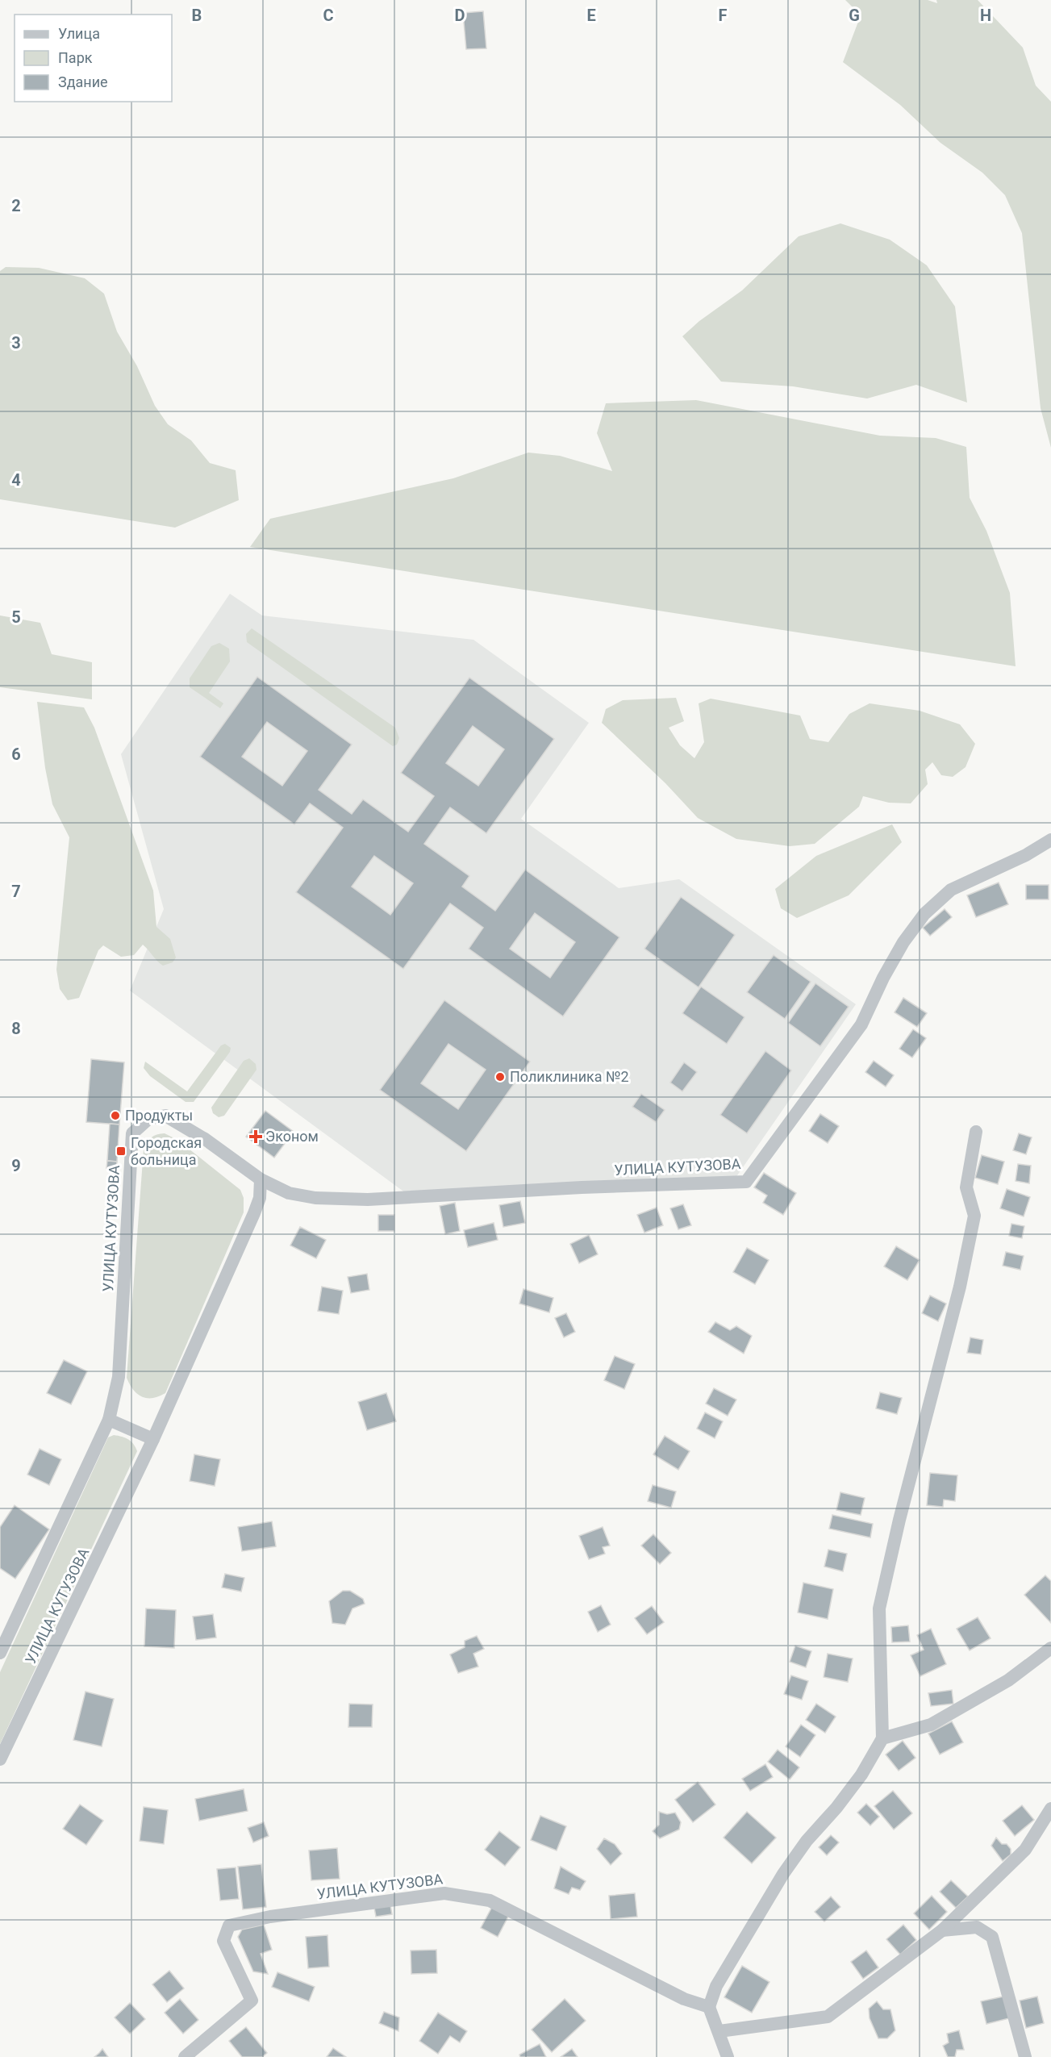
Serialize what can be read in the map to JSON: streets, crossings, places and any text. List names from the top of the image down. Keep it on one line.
{"streets":{"street":["УЛИЦА КУТУЗОВА"]},"places":{"other":["Поликлиника №2","Продукты"],"health":["Эконом"],"transit":["Городская больница"]},"legend":["Улица","Парк","Здание"],"grid":{"columns":["B","C","D","E","F","G","H"],"rows":["2","3","4","5","6","7","8","9"]}}
